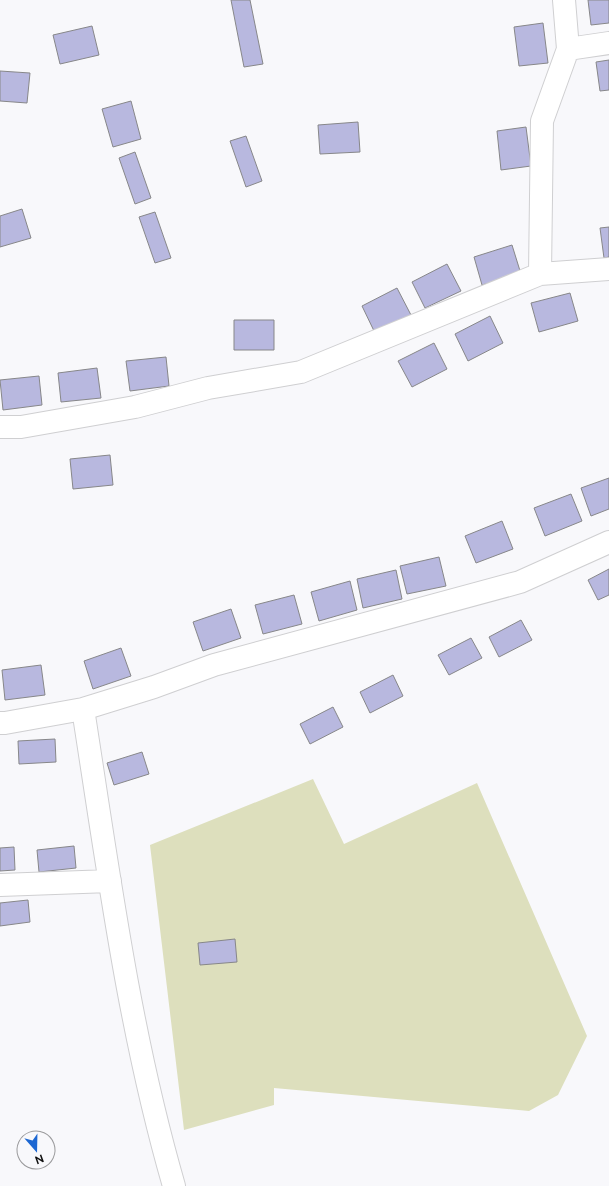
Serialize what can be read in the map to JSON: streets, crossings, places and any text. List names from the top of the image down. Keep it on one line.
{"north":"bottom"}
